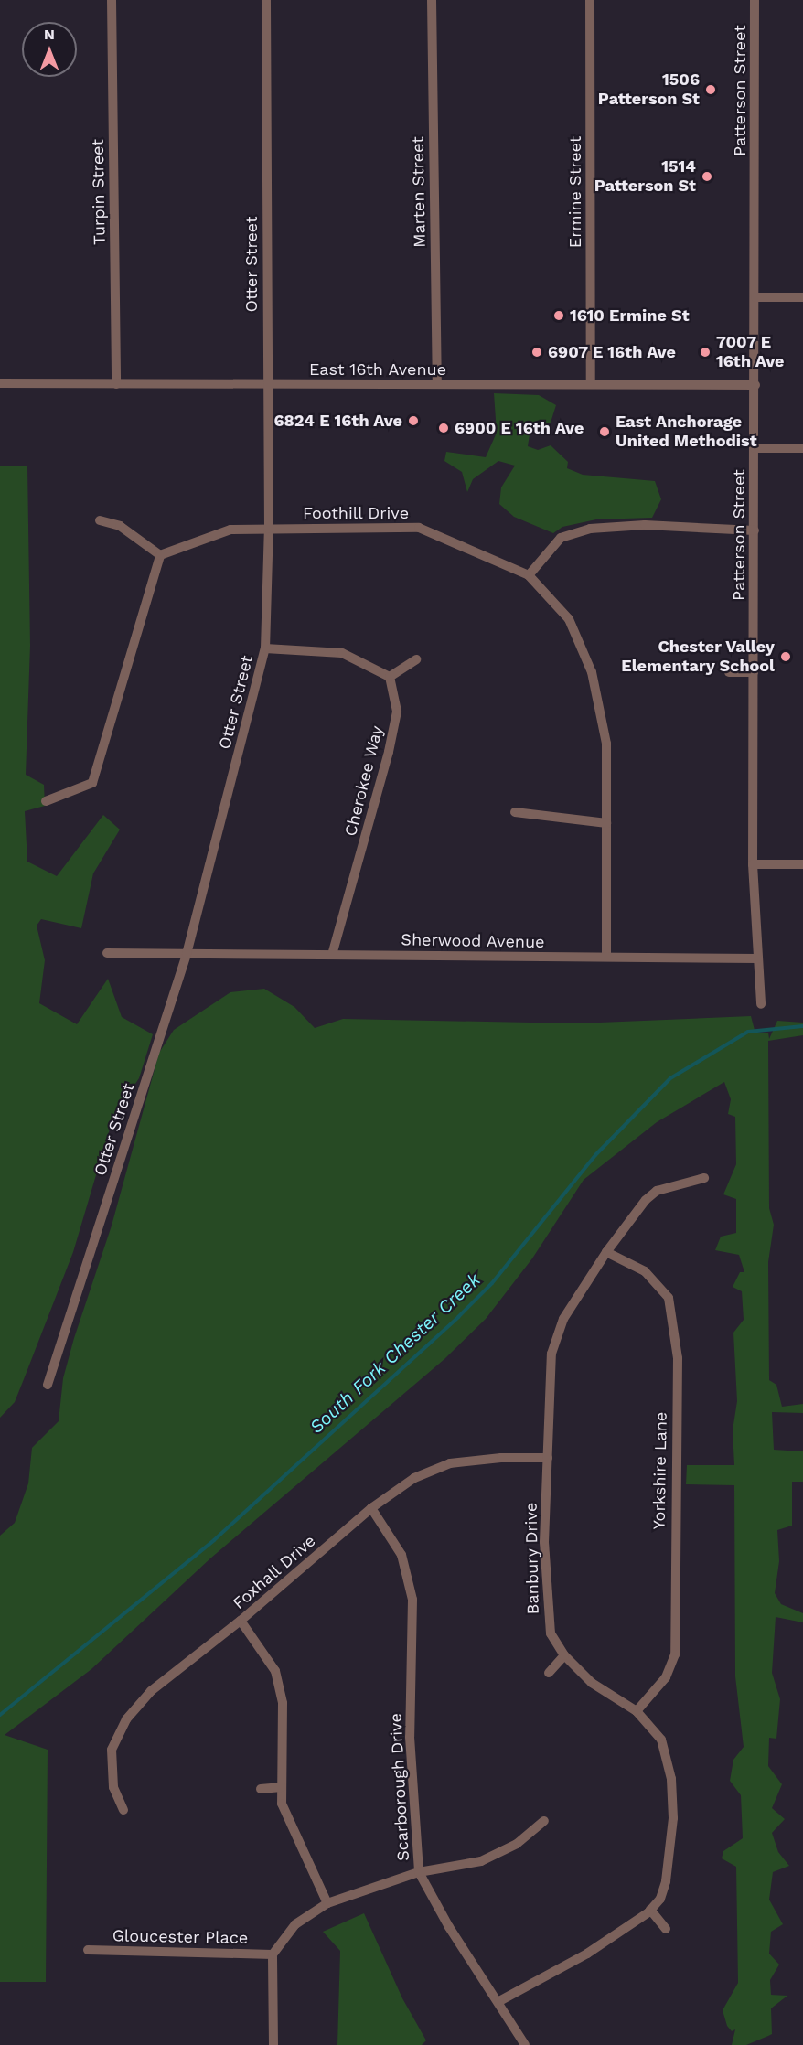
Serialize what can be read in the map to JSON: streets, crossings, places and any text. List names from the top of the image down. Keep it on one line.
{"streets":{"street":["Patterson Street","Turpin Street","Marten Street","Ermine Street","Otter Street","East 16th Avenue","Foothill Drive","Cherokee Way","Sherwood Avenue","Yorkshire Lane","Banbury Drive","Foxhall Drive","Scarborough Drive","Gloucester Place"]},"crossings":[["Patterson Street","East 16th Avenue"],["Patterson Street","Sherwood Avenue"],["Turpin Street","East 16th Avenue"],["Marten Street","East 16th Avenue"],["Ermine Street","East 16th Avenue"],["Otter Street","East 16th Avenue"],["Otter Street","Foothill Drive"],["Otter Street","Sherwood Avenue"],["Foothill Drive","Sherwood Avenue"],["Cherokee Way","Sherwood Avenue"],["Yorkshire Lane","Banbury Drive"],["Banbury Drive","Foxhall Drive"],["Banbury Drive","Scarborough Drive"],["Foxhall Drive","Scarborough Drive"]],"water":["South Fork Chester Creek"],"places":["1506 Patterson St","1514 Patterson St","1610 Ermine St","6907 E 16th Ave","7007 E 16th Ave","6824 E 16th Ave","6900 E 16th Ave","East Anchorage United Methodist","Chester Valley Elementary School"],"north":"top"}
